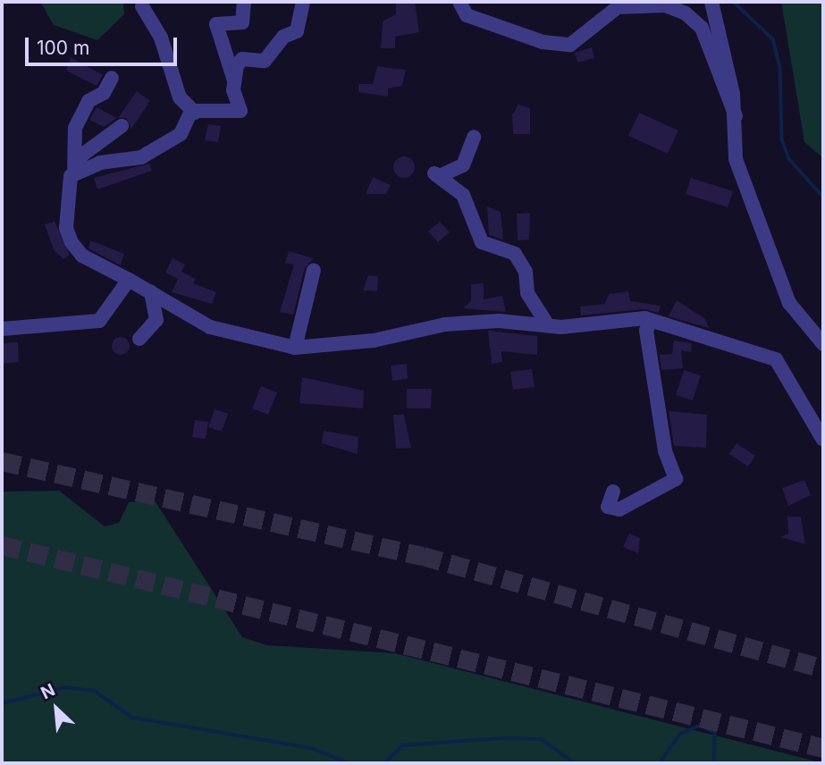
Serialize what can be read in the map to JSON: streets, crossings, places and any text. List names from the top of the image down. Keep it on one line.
{"scale_bar":"100 m","north":"top left"}
